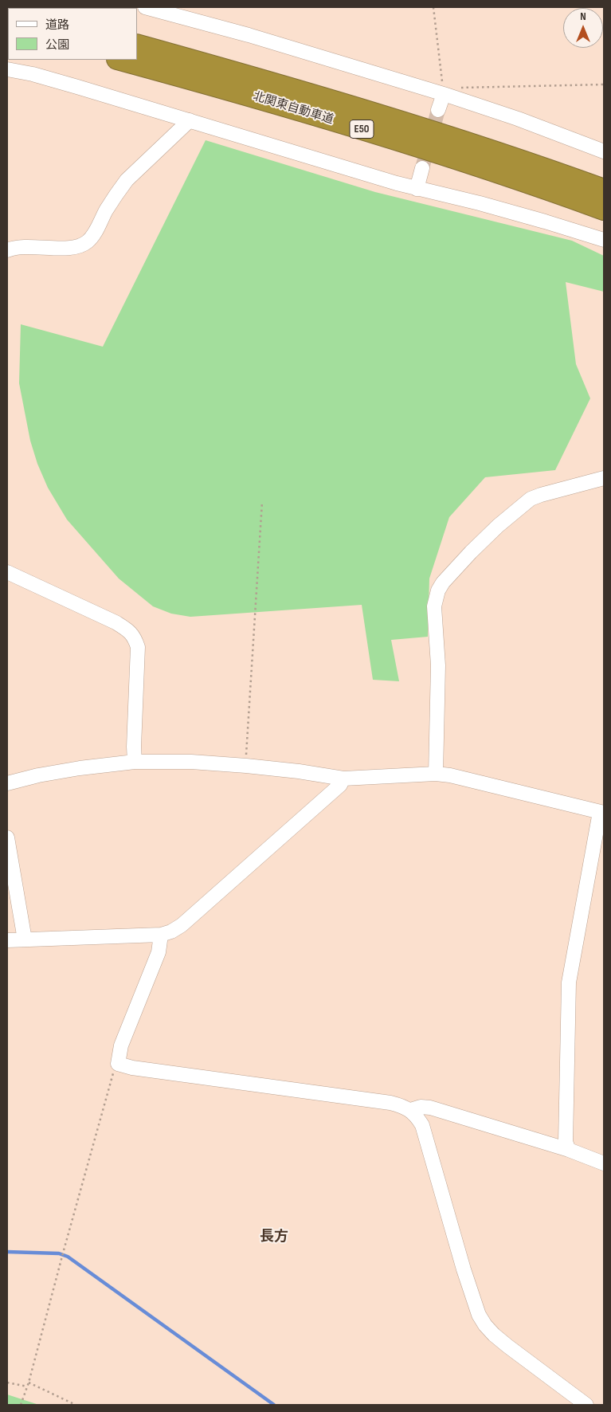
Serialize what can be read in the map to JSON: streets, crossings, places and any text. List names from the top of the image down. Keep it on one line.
{"streets":{"highway":["北関東自動車道","E50"]},"districts":["長方"],"legend":["道路","公園"],"north":"top"}
